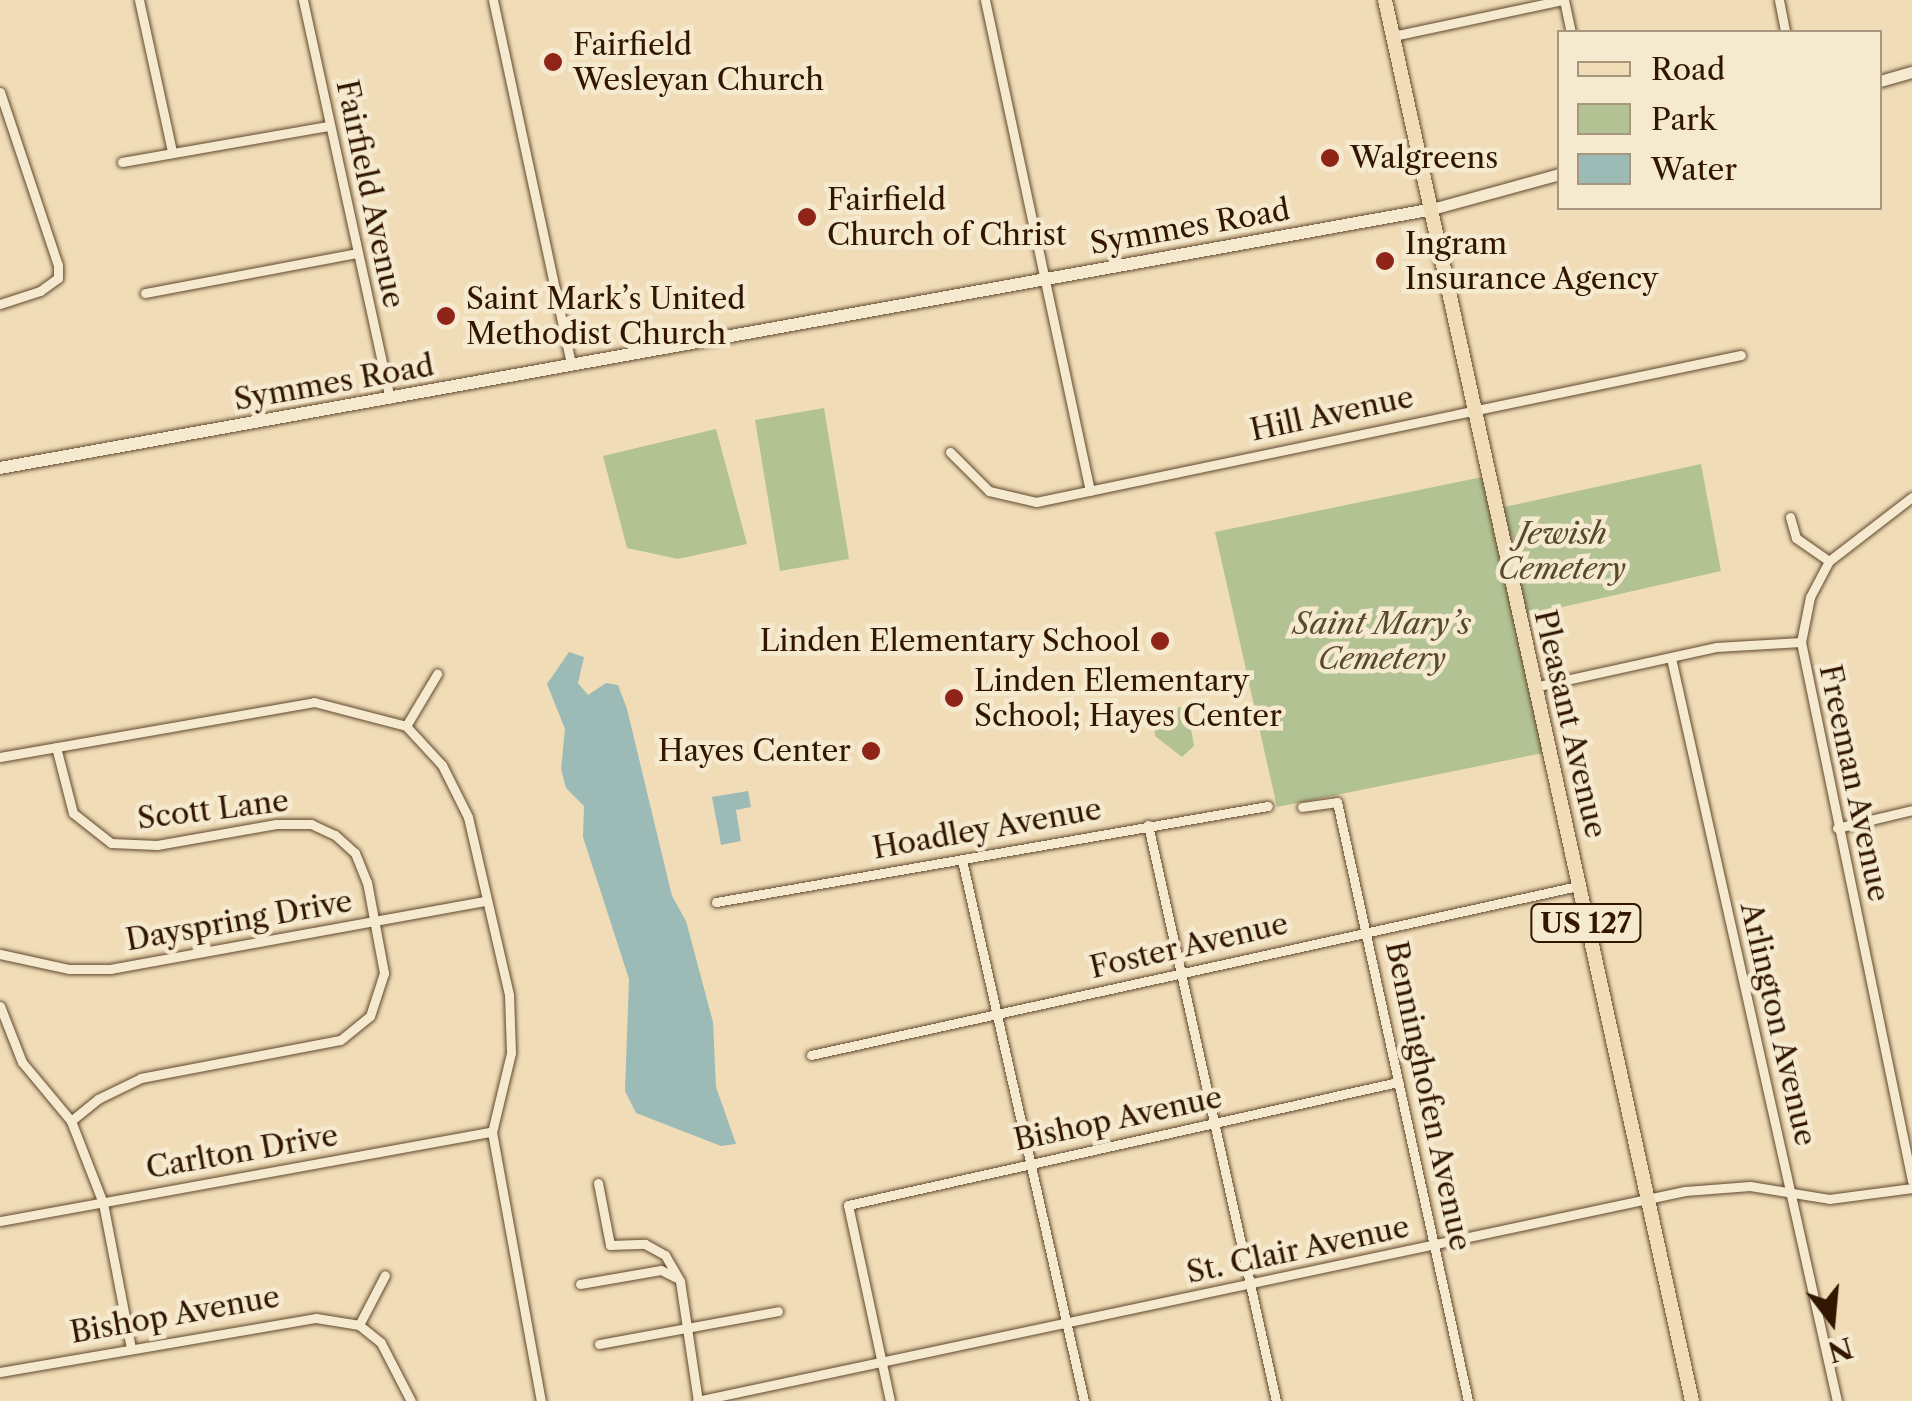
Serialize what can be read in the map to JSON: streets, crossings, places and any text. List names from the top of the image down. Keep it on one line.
{"streets":{"main road":["Symmes Road","Pleasant Avenue","US 127"],"street":["Fairfield Avenue","Hill Avenue","Freeman Avenue","Scott Lane","Hoadley Avenue","Dayspring Drive","Foster Avenue","Arlington Avenue","Benninghofen Avenue","Bishop Avenue","Carlton Drive","St. Clair Avenue"]},"crossings":[["Fairfield Avenue","Symmes Road"],["Symmes Road","Pleasant Avenue"],["Hill Avenue","Pleasant Avenue"],["Pleasant Avenue","Foster Avenue"],["Pleasant Avenue","St. Clair Avenue"],["Freeman Avenue","St. Clair Avenue"],["Scott Lane","Dayspring Drive"],["Foster Avenue","Benninghofen Avenue"],["Arlington Avenue","St. Clair Avenue"],["Benninghofen Avenue","Bishop Avenue"],["Benninghofen Avenue","St. Clair Avenue"],["Bishop Avenue","St. Clair Avenue"]],"parks":["Jewish Cemetery","Saint Mary’s Cemetery"],"places":["Fairfield Wesleyan Church","Walgreens","Fairfield Church of Christ","Ingram Insurance Agency","Saint Mark’s United Methodist Church","Linden Elementary School","Linden Elementary School; Hayes Center","Hayes Center"],"legend":["Road","Park","Water"],"north":"bottom"}
